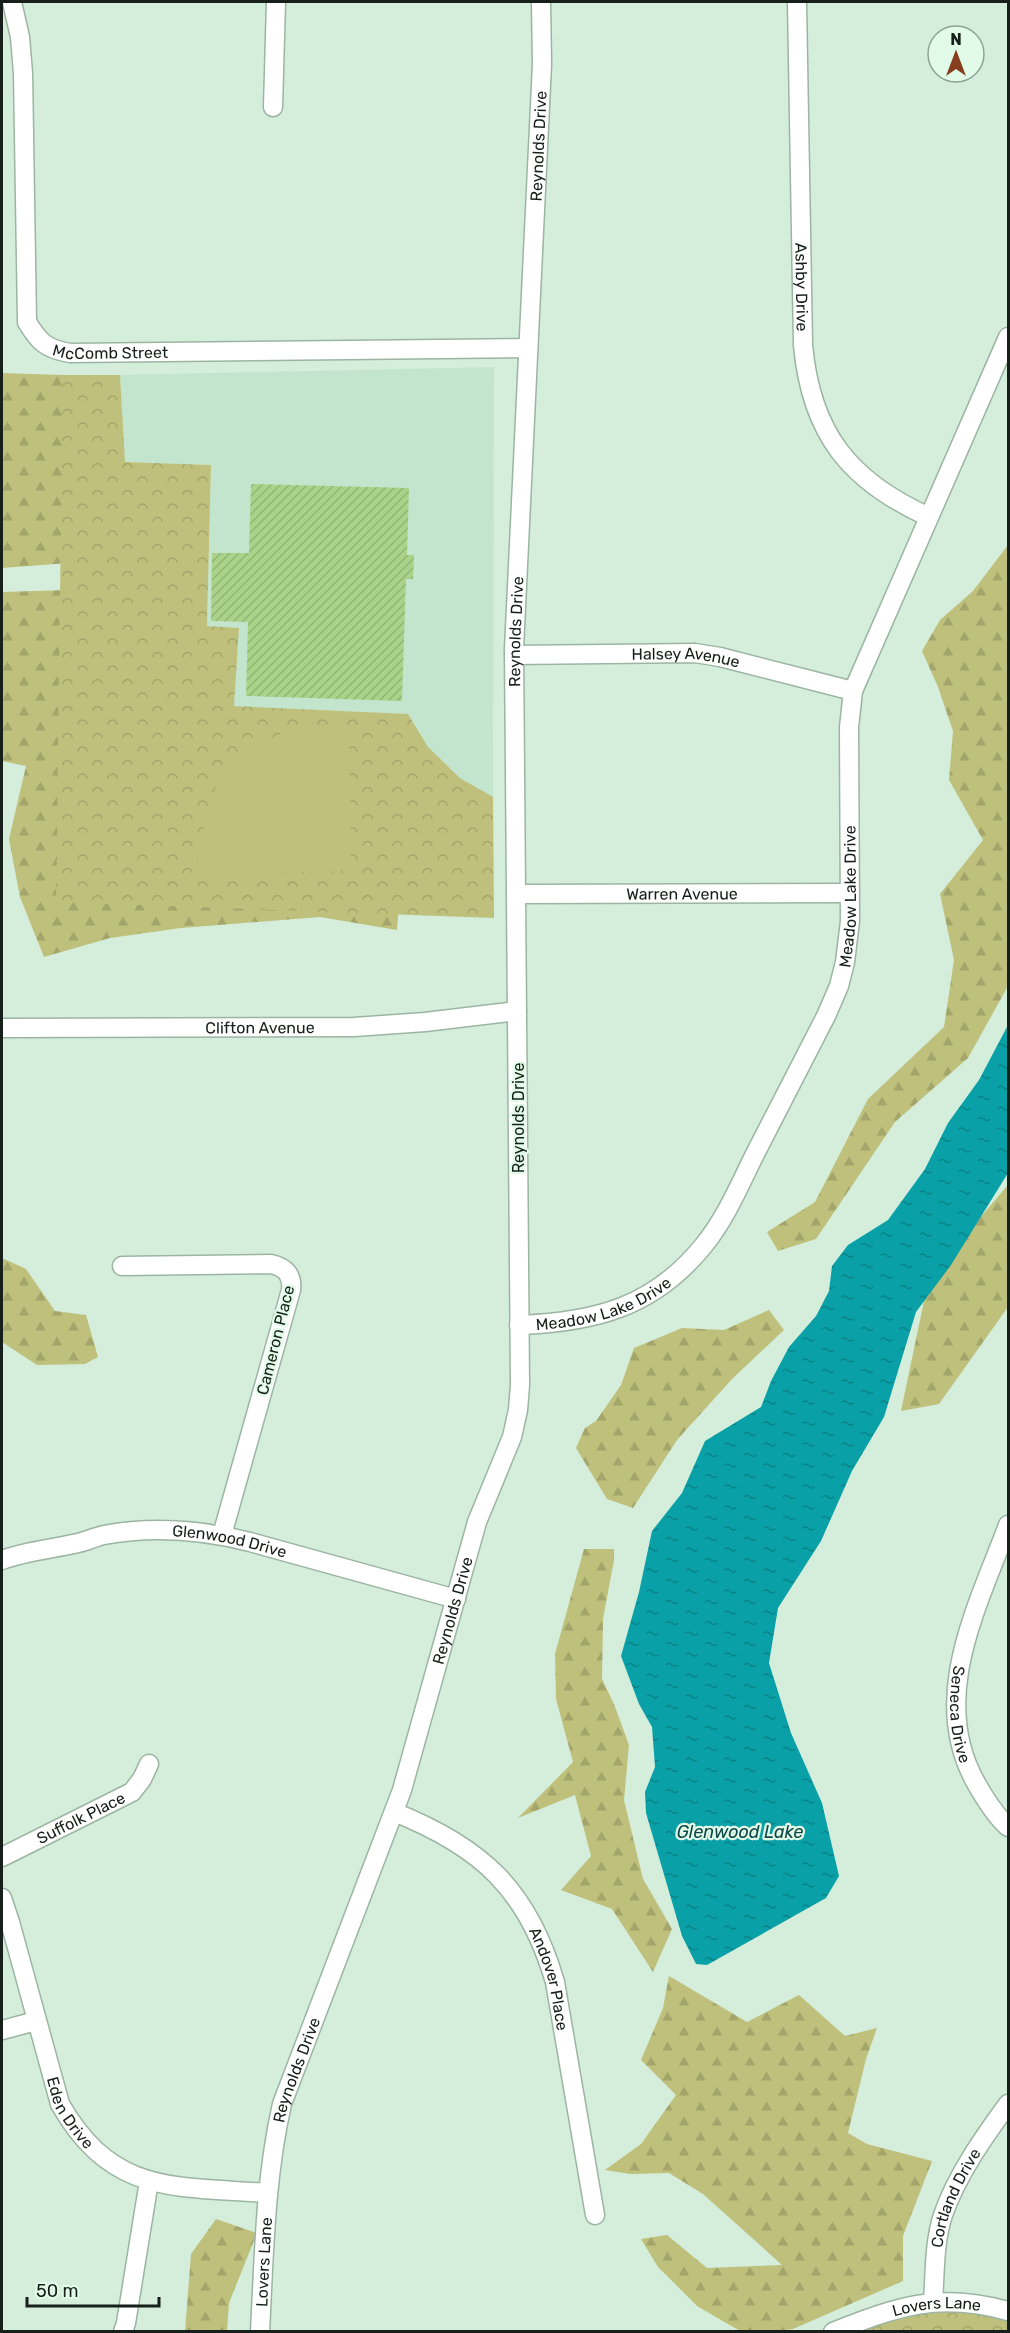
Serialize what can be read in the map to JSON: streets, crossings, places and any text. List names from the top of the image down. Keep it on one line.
{"streets":{"street":["Reynolds Drive","Ashby Drive","McComb Street","Halsey Avenue","Warren Avenue","Meadow Lake Drive","Clifton Avenue","Cameron Place","Glenwood Drive","Seneca Drive","Suffolk Place","Andover Place","Eden Drive","Cortland Drive","Lovers Lane"]},"crossings":[["Reynolds Drive","McComb Street"],["Reynolds Drive","Halsey Avenue"],["Reynolds Drive","Warren Avenue"],["Reynolds Drive","Meadow Lake Drive"],["Reynolds Drive","Clifton Avenue"],["Reynolds Drive","Glenwood Drive"],["Reynolds Drive","Andover Place"],["Reynolds Drive","Eden Drive"],["Reynolds Drive","Lovers Lane"],["Ashby Drive","Meadow Lake Drive"],["Halsey Avenue","Meadow Lake Drive"],["Warren Avenue","Meadow Lake Drive"],["Cameron Place","Glenwood Drive"],["Eden Drive","Lovers Lane"],["Cortland Drive","Lovers Lane"]],"water":["Glenwood Lake"],"scale_bar":"50 m","north":"top"}
